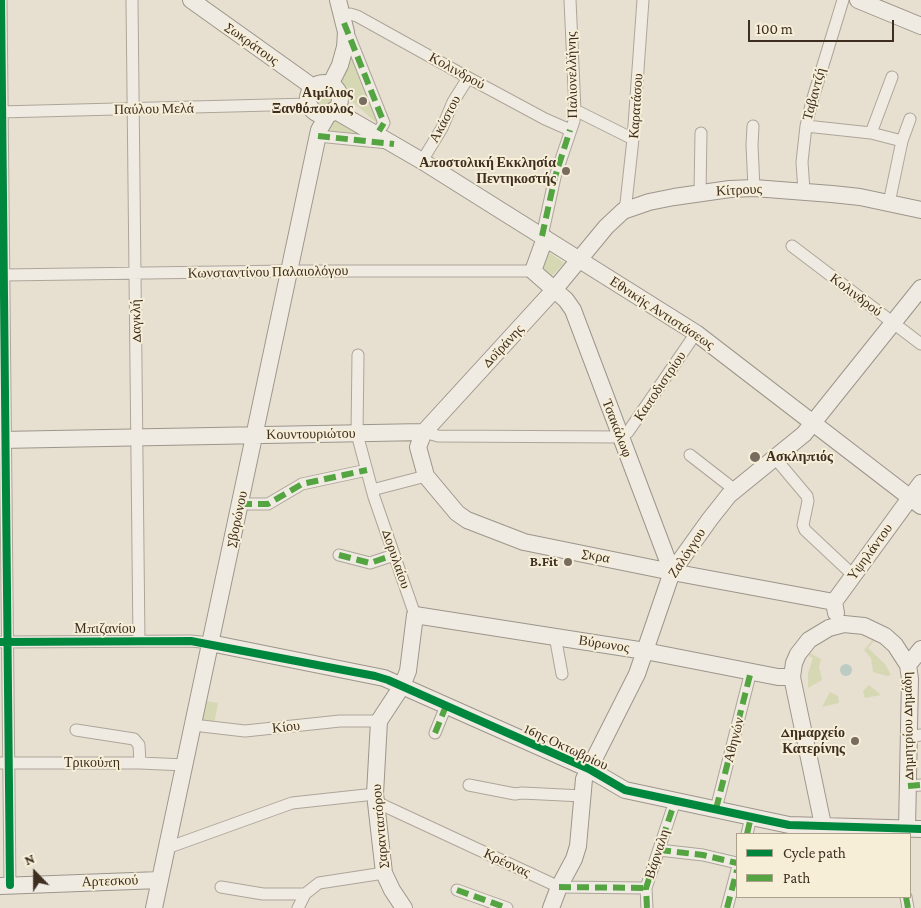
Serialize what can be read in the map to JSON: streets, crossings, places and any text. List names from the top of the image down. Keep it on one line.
{"streets":{"street":["Σωκράτους","Κολινδρού","Παλιονελλήνης","Ταβαντζή","Καρατάσου","Παύλου Μελά","Ακάστου","Κίτρους","Κωνσταντίνου Παλαιολόγου","Εθνικής Αντιστάσεως","Δαγκλή","Δοϊράνης","Καποδιστρίου","Τσακάλωφ","Κουντουριώτου","Σβορώνου","Υψηλάντου","Ζαλόγγου","Σκρα","Δορυλαίου","Μπιζανίου","Βύρωνος","Δημητρίου Δημάδη","Κίου","Αθηνών","16ης Οκτωβρίου","Τρικούπη","Σαρανταπόρου","Βάρναλη","Κρέσνας","Αρτεσκού"]},"crossings":[["Σωκράτους","Παύλου Μελά"],["Σωκράτους","Εθνικής Αντιστάσεως"],["Σωκράτους","Σβορώνου"],["Κολινδρού","Παλιονελλήνης"],["Κολινδρού","Ακάστου"],["Κολινδρού","Σβορώνου"],["Κολινδρού","Ζαλόγγου"],["Παλιονελλήνης","Εθνικής Αντιστάσεως"],["Ταβαντζή","Κίτρους"],["Καρατάσου","Κίτρους"],["Παύλου Μελά","Εθνικής Αντιστάσεως"],["Παύλου Μελά","Δαγκλή"],["Παύλου Μελά","Σβορώνου"],["Ακάστου","Εθνικής Αντιστάσεως"],["Κίτρους","Εθνικής Αντιστάσεως"],["Κίτρους","Δοϊράνης"],["Κωνσταντίνου Παλαιολόγου","Δαγκλή"],["Κωνσταντίνου Παλαιολόγου","Τσακάλωφ"],["Κωνσταντίνου Παλαιολόγου","Σβορώνου"],["Εθνικής Αντιστάσεως","Δοϊράνης"],["Εθνικής Αντιστάσεως","Καποδιστρίου"],["Εθνικής Αντιστάσεως","Σβορώνου"],["Εθνικής Αντιστάσεως","Υψηλάντου"],["Εθνικής Αντιστάσεως","Ζαλόγγου"],["Δαγκλή","Κουντουριώτου"],["Δαγκλή","Μπιζανίου"],["Δοϊράνης","Τσακάλωφ"],["Δοϊράνης","Κουντουριώτου"],["Δοϊράνης","Σκρα"],["Καποδιστρίου","Τσακάλωφ"],["Καποδιστρίου","Κουντουριώτου"],["Τσακάλωφ","Κουντουριώτου"],["Τσακάλωφ","Ζαλόγγου"],["Τσακάλωφ","Σκρα"],["Κουντουριώτου","Σβορώνου"],["Κουντουριώτου","Σκρα"],["Κουντουριώτου","Δορυλαίου"],["Σβορώνου","Μπιζανίου"],["Σβορώνου","Κίου"],["Σβορώνου","16ης Οκτωβρίου"],["Σβορώνου","Τρικούπη"],["Σβορώνου","Αρτεσκού"],["Υψηλάντου","Σκρα"],["Ζαλόγγου","Σκρα"],["Ζαλόγγου","Βύρωνος"],["Ζαλόγγου","16ης Οκτωβρίου"],["Ζαλόγγου","Κρέσνας"],["Δορυλαίου","Βύρωνος"],["Δορυλαίου","16ης Οκτωβρίου"],["Μπιζανίου","16ης Οκτωβρίου"],["Βύρωνος","Δημητρίου Δημάδη"],["Βύρωνος","Αθηνών"],["Δημητρίου Δημάδη","16ης Οκτωβρίου"],["Κίου","Σαρανταπόρου"],["Αθηνών","16ης Οκτωβρίου"],["16ης Οκτωβρίου","Βάρναλη"],["Σαρανταπόρου","Κρέσνας"],["Βάρναλη","Κρέσνας"]],"places":["Αιμίλιος Ξανθόπουλος","Αποστολική Εκκλησία Πεντηκοστής","Ασκληπιός","B.Fit","Δημαρχείο Κατερίνης"],"legend":["Cycle path","Path"],"scale_bar":"100 m","north":"top"}
